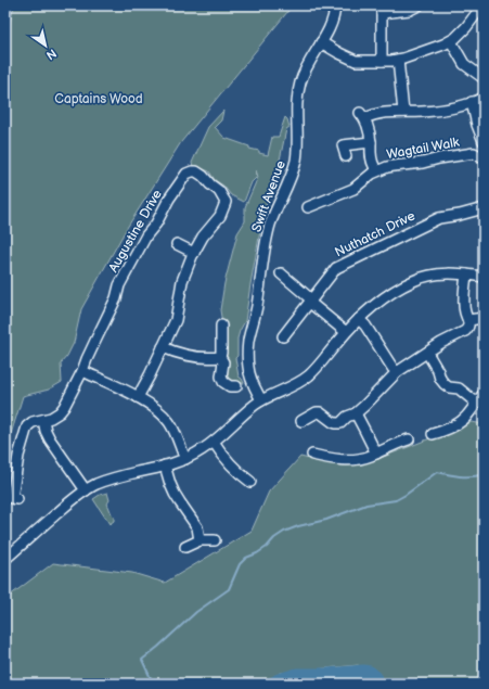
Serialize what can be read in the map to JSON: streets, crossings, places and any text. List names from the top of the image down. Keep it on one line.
{"streets":{"street":["Wagtail Walk","Swift Avenue","Augustine Drive","Nuthatch Drive"]},"parks":["Captains Wood"],"north":"bottom right"}
